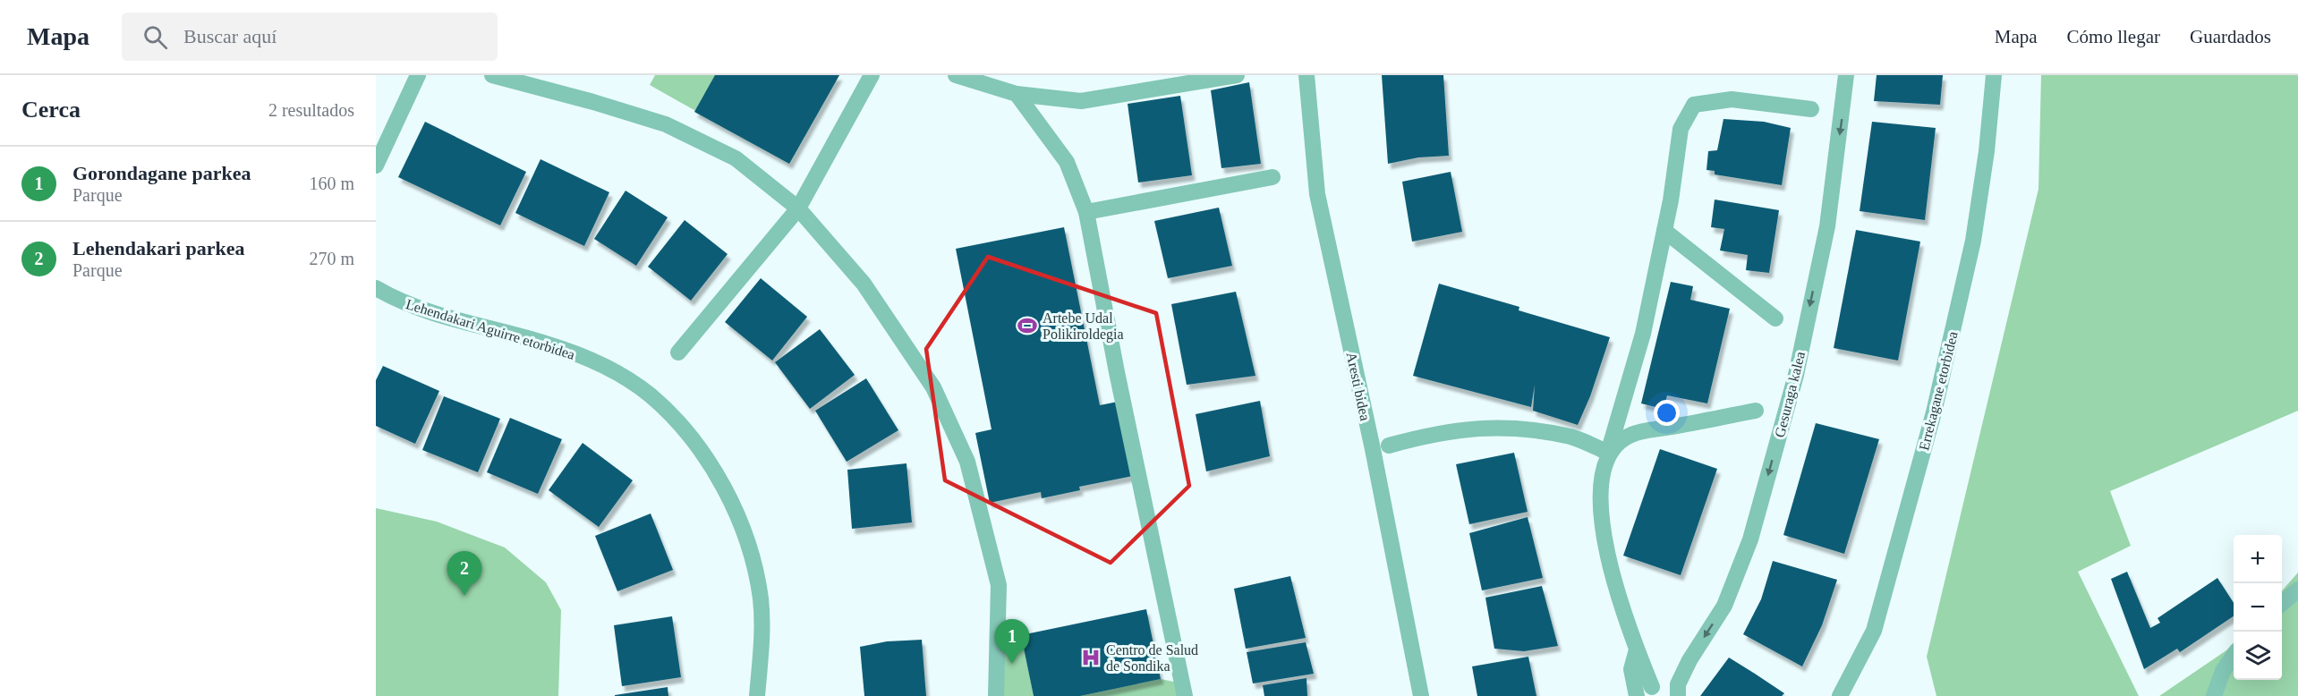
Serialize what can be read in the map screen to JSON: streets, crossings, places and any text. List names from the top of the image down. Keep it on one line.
{"streets":{"street":["Lehendakari Aguirre etorbidea","Aresti bidea","Errekagane etorbidea","Gesuraga kalea"]},"one_way":["Gesuraga kalea"],"places":{"sports":["Artebe Udal Polikiroldegia"],"hospital":["Centro de Salud de Sondika"]},"page":{"header":"Mapa","search":"Buscar aquí","nav":["Mapa","Cómo llegar","Guardados"],"heading":["Cerca","2 resultados"],"list":[{"mark":"1","name":"Gorondagane parkea","note":"Parque","value":"160 m"},{"mark":"2","name":"Lehendakari parkea","note":"Parque","value":"270 m"}],"map_buttons":["+","−"],"pins":["2","1"]}}
